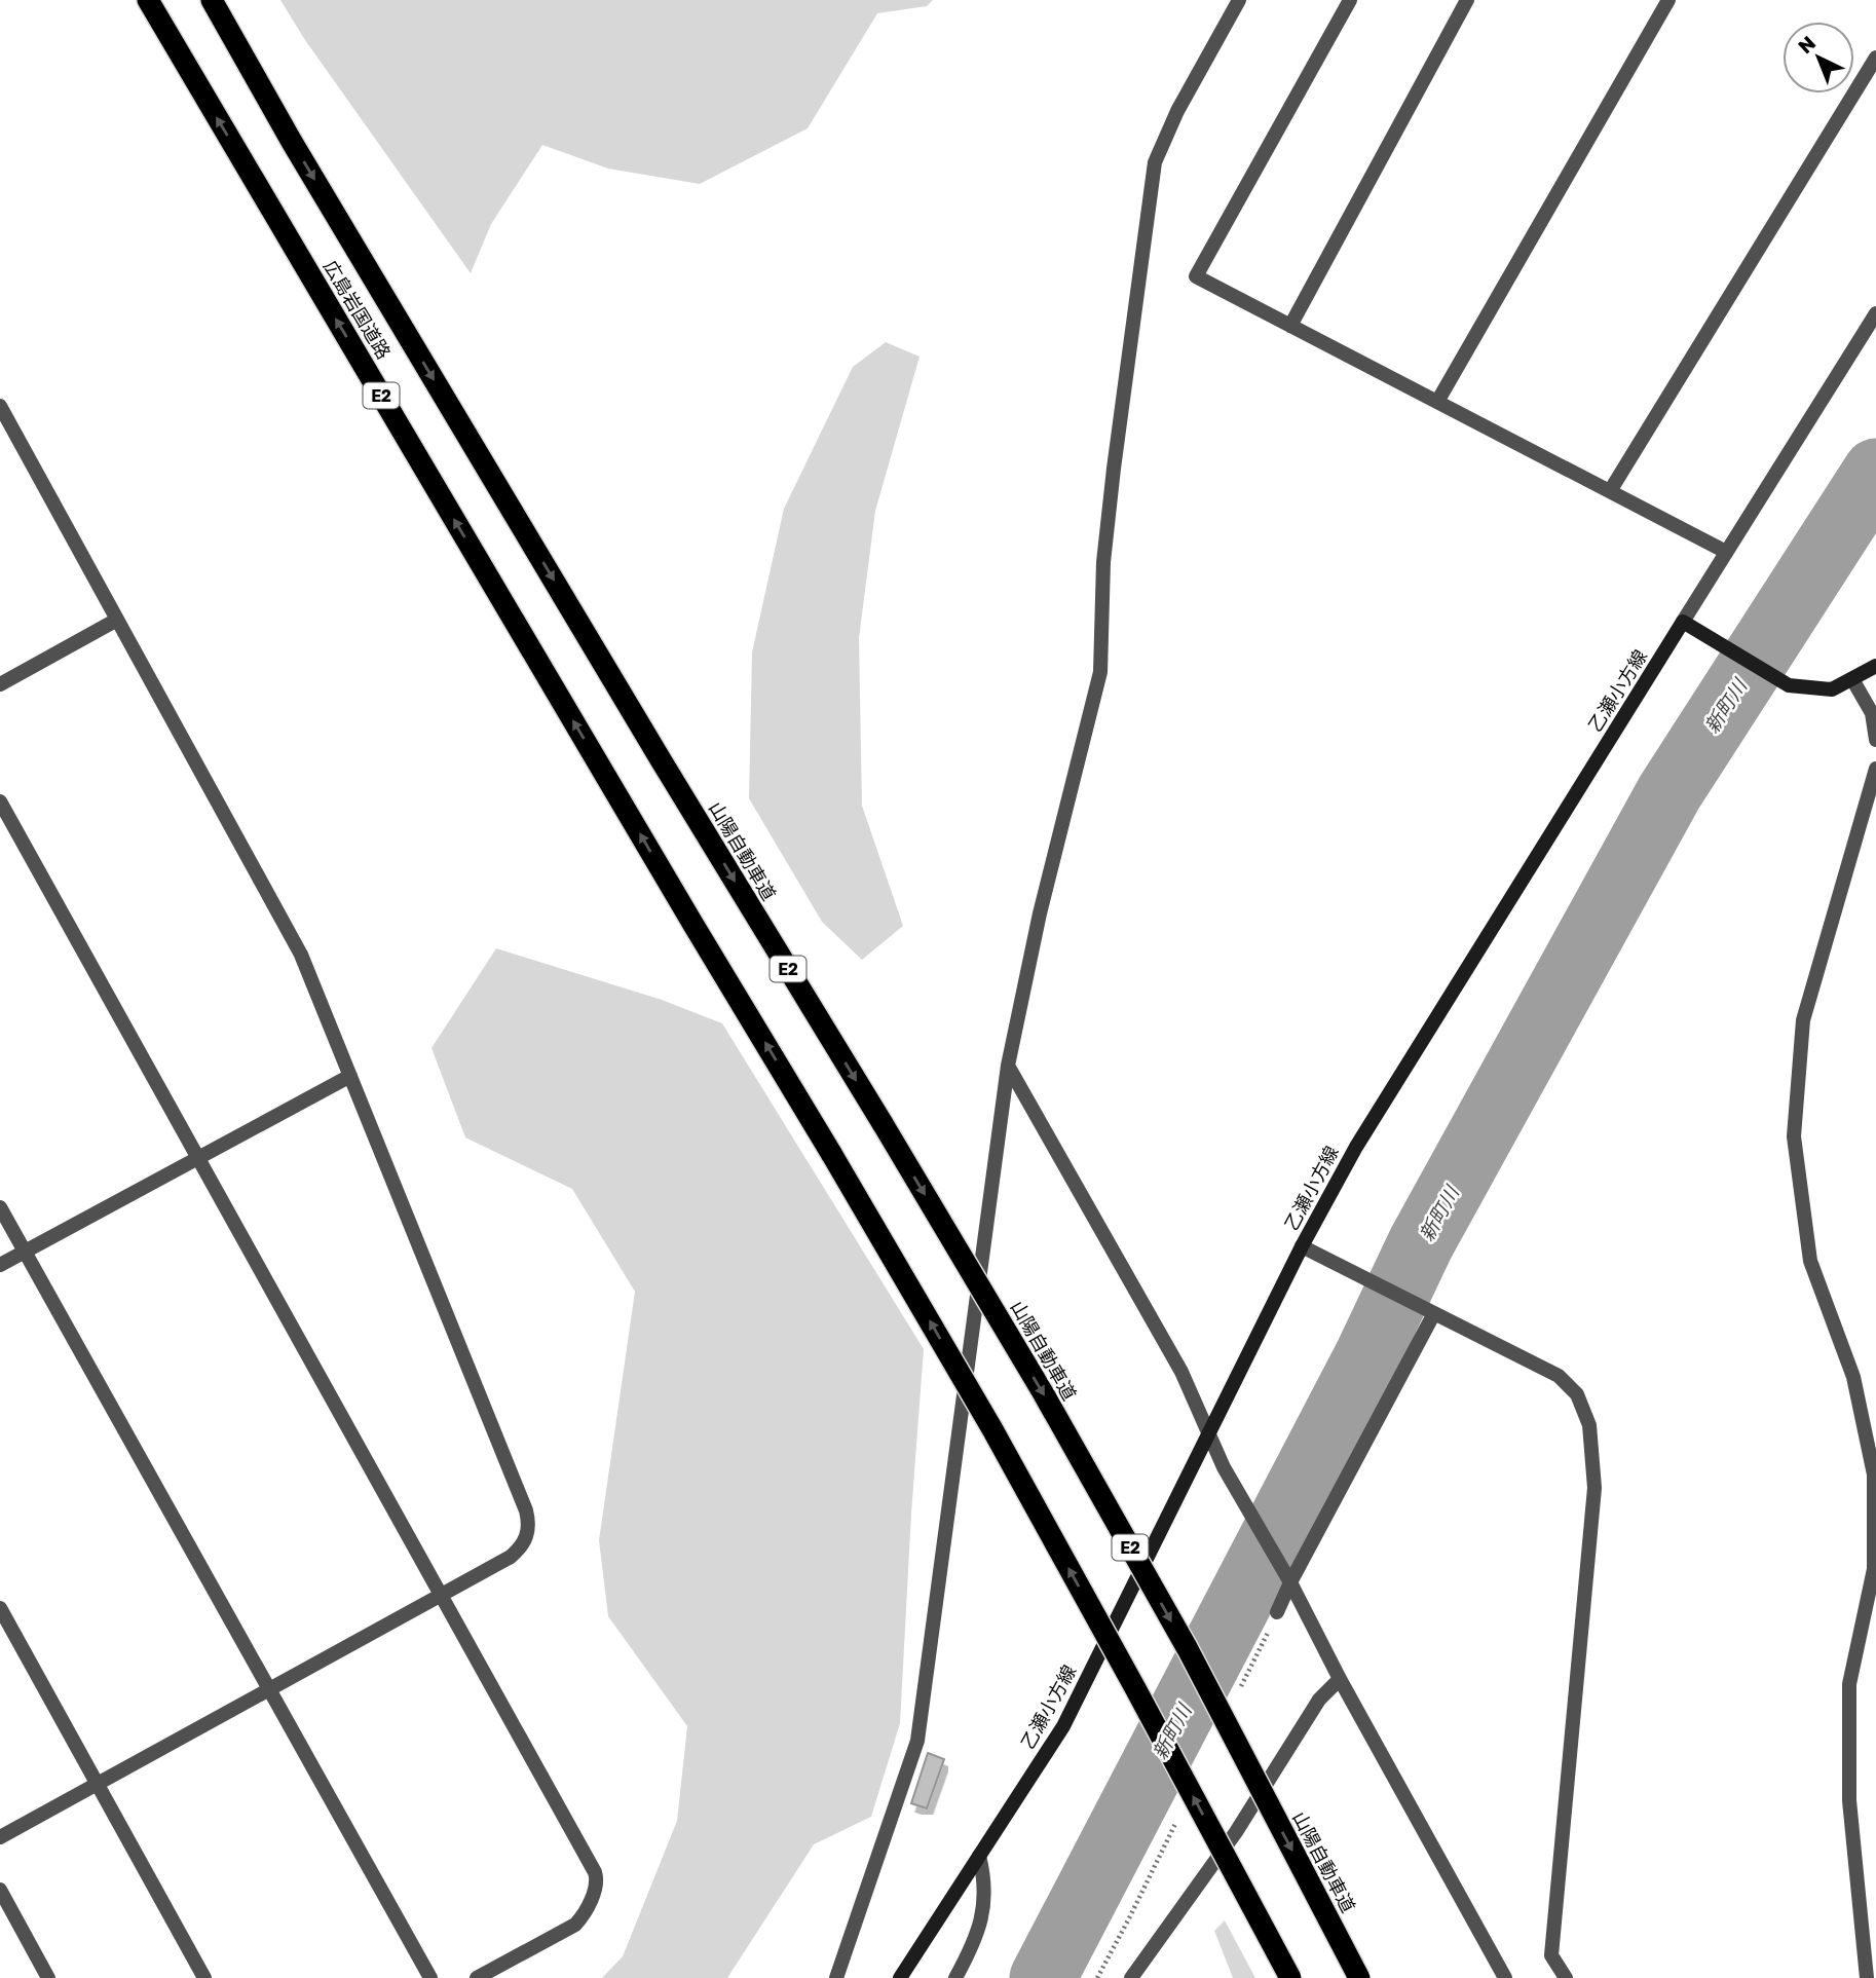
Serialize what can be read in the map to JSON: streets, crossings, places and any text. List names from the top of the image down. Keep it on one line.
{"streets":{"highway":["広島岩国道路","E2","山陽自動車道"],"main road":["乙瀬小方線"]},"crossings":[["広島岩国道路","山陽自動車道"]],"one_way":["山陽自動車道"],"water":["新町川"],"north":"top left"}
